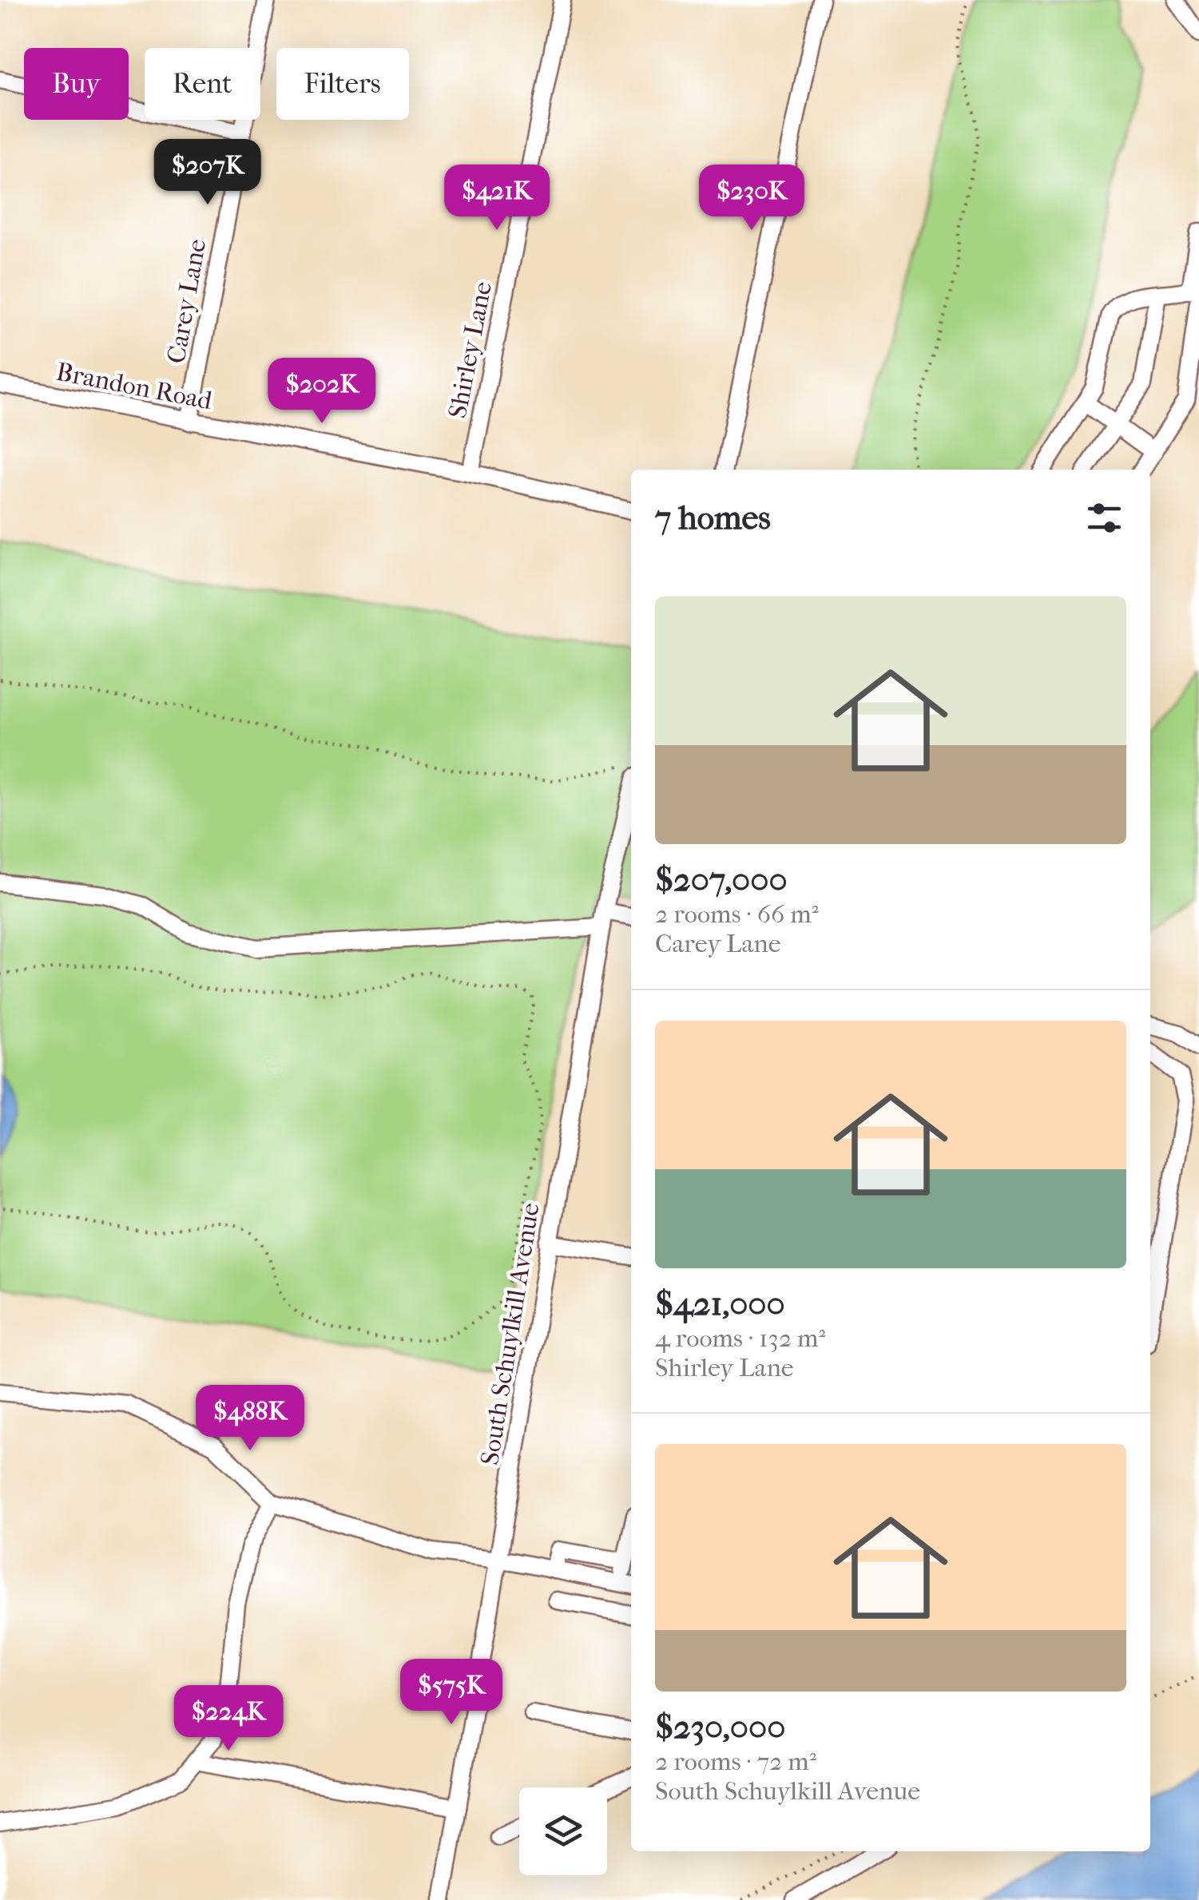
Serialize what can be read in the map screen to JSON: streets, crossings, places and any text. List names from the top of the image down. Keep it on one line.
{"streets":{"street":["Carey Lane","Shirley Lane","Brandon Road","South Schuylkill Avenue"]},"crossings":[["Carey Lane","Brandon Road"],["Shirley Lane","Brandon Road"]],"page":{"chip":["Buy","Rent","Filters"],"price":["$207K","$421K","$230K","$202K","$488K","$575K","$224K"],"heading":"7 homes","list":[{"name":"$207,000","note":"2 rooms · 66 m² · Carey Lane"},{"name":"$421,000","note":"4 rooms · 132 m² · Shirley Lane"},{"name":"$230,000","note":"2 rooms · 72 m² · South Schuylkill Avenue"}]}}
